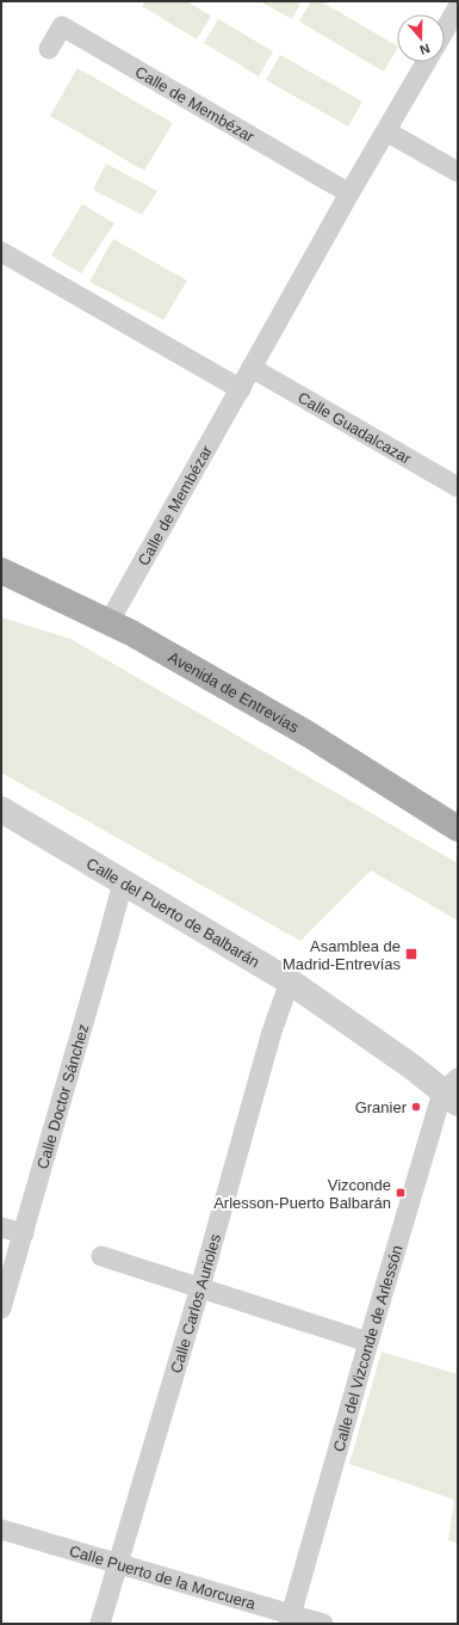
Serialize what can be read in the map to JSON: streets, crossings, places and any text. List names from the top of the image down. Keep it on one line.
{"streets":{"main road":["Avenida de Entrevías"],"street":["Calle de Membézar","Calle Guadalcazar","Calle del Puerto de Balbarán","Calle Doctor Sánchez","Calle Carlos Aurioles","Calle del Vizconde de Arlessón","Calle Puerto de la Morcuera"]},"crossings":[["Calle de Membézar","Calle Guadalcazar"],["Calle de Membézar","Avenida de Entrevías"],["Calle del Puerto de Balbarán","Calle Doctor Sánchez"],["Calle del Puerto de Balbarán","Calle Carlos Aurioles"],["Calle del Puerto de Balbarán","Calle del Vizconde de Arlessón"],["Calle Carlos Aurioles","Calle Puerto de la Morcuera"],["Calle del Vizconde de Arlessón","Calle Puerto de la Morcuera"]],"places":{"transit":["Asamblea de Madrid-Entrevías","Vizconde Arlesson-Puerto Balbarán"],"other":["Granier"]},"north":"bottom"}
